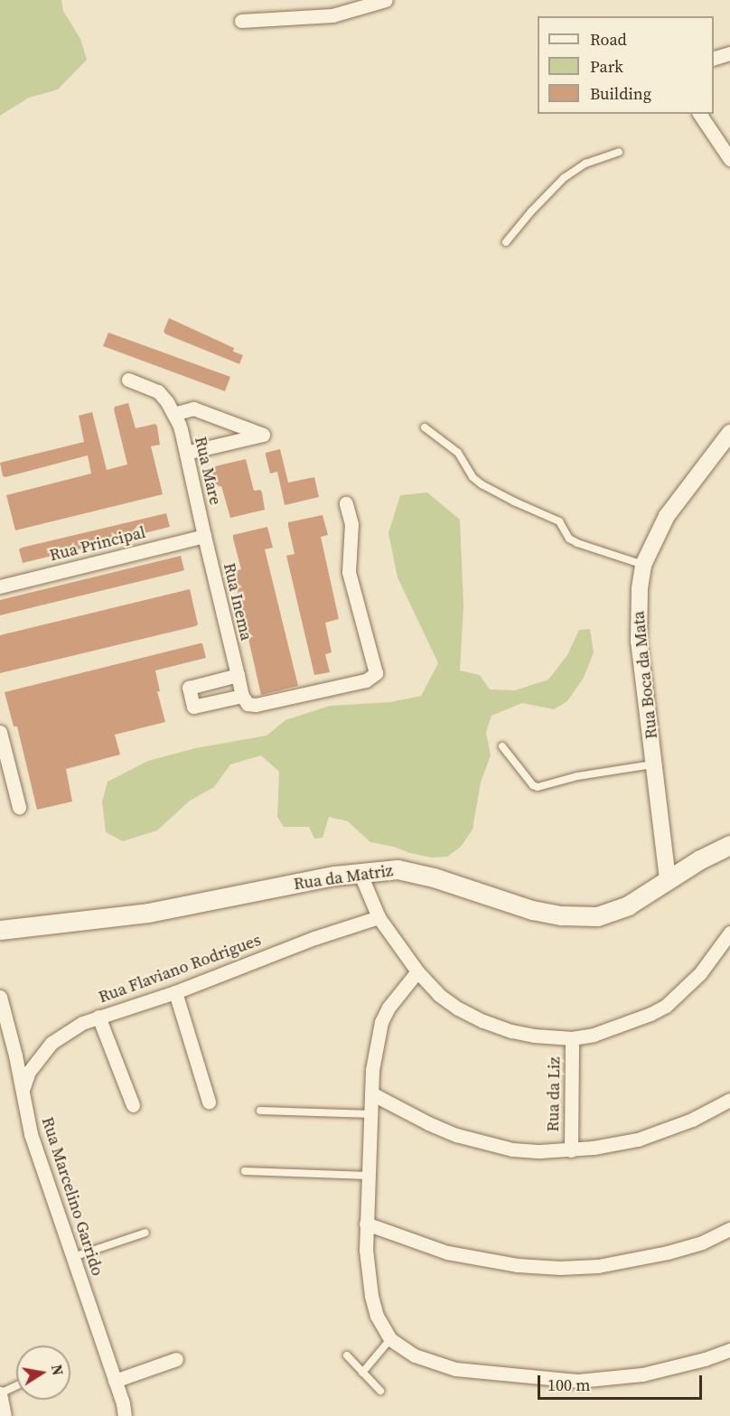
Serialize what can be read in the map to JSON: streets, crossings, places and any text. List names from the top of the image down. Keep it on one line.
{"streets":{"main road":["Rua da Matriz"],"street":["Rua Mare","Rua Principal","Rua Inema","Rua Boca da Mata","Rua Flaviano Rodrigues","Rua da Liz","Rua Marcelino Garrido"]},"crossings":[["Rua Mare","Rua Principal"],["Rua Mare","Rua Inema"],["Rua Principal","Rua Inema"],["Rua Boca da Mata","Rua da Matriz"],["Rua Flaviano Rodrigues","Rua Marcelino Garrido"]],"legend":["Road","Park","Building"],"scale_bar":"100 m","north":"right"}
